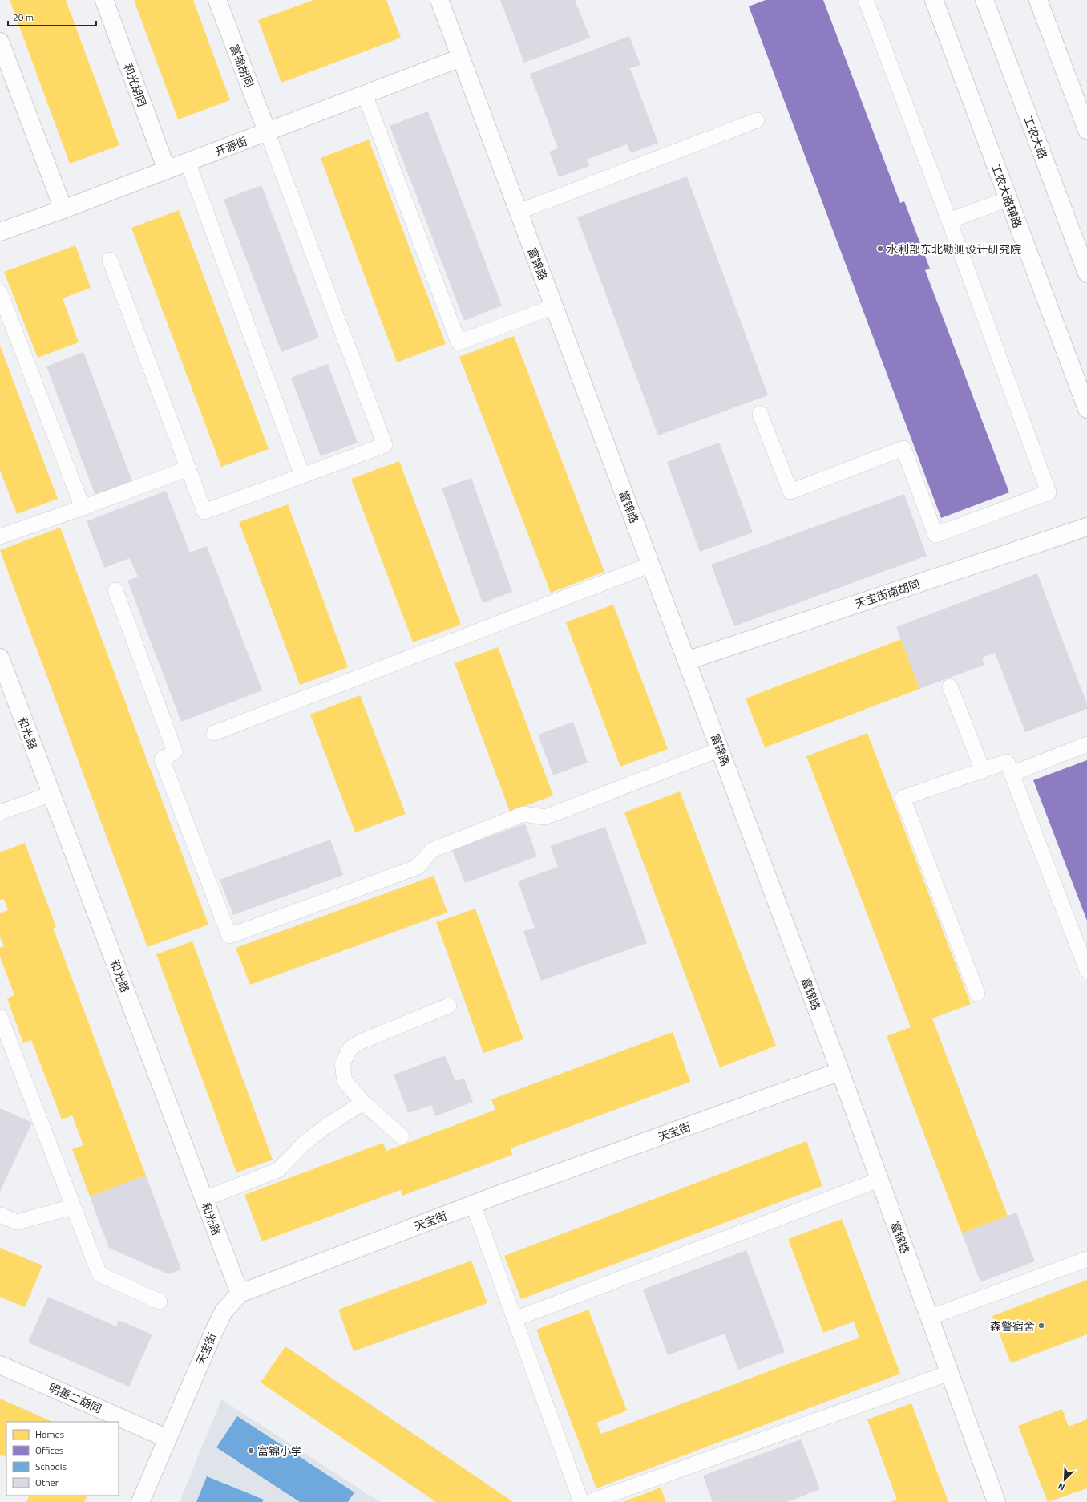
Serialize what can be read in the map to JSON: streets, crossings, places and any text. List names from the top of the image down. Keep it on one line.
{"streets":{"street":["富锦胡同","和光胡同","工农大路","开源街","工农大路辅路","富锦路","天宝街南胡同","和光路","天宝街","明善二胡同"]},"crossings":[["富锦胡同","开源街"],["和光胡同","开源街"],["开源街","富锦路"],["富锦路","天宝街南胡同"],["富锦路","天宝街"],["和光路","天宝街"],["天宝街","明善二胡同"]],"places":["水利部东北勘测设计研究院","森警宿舍","富锦小学"],"legend":["Homes","Offices","Schools","Other"],"scale_bar":"20 m","north":"bottom left"}
